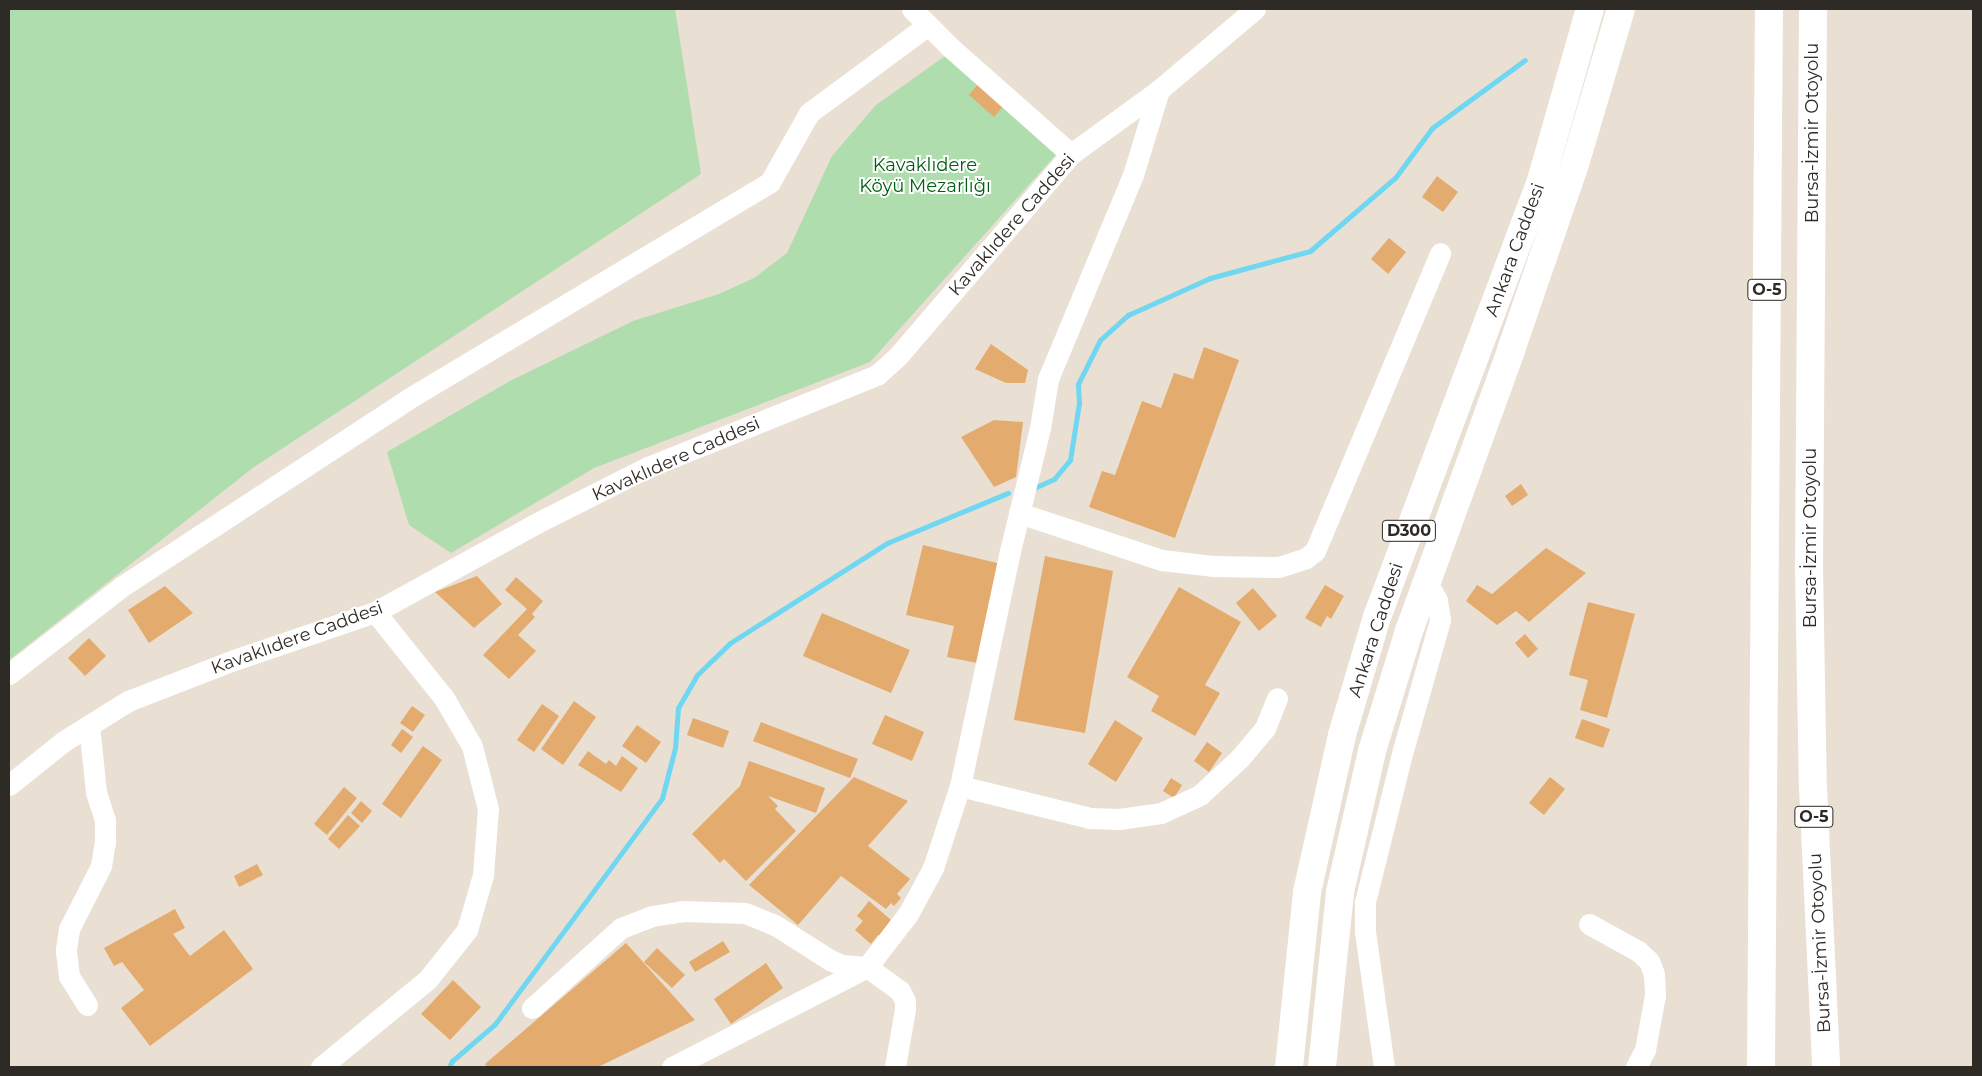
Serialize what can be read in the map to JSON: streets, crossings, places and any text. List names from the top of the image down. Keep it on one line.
{"streets":{"highway":["Bursa-İzmir Otoyolu","Ankara Caddesi","O-5","D300"],"street":["Kavaklıdere Caddesi"]},"parks":["Kavaklıdere Köyü Mezarlığı"]}
